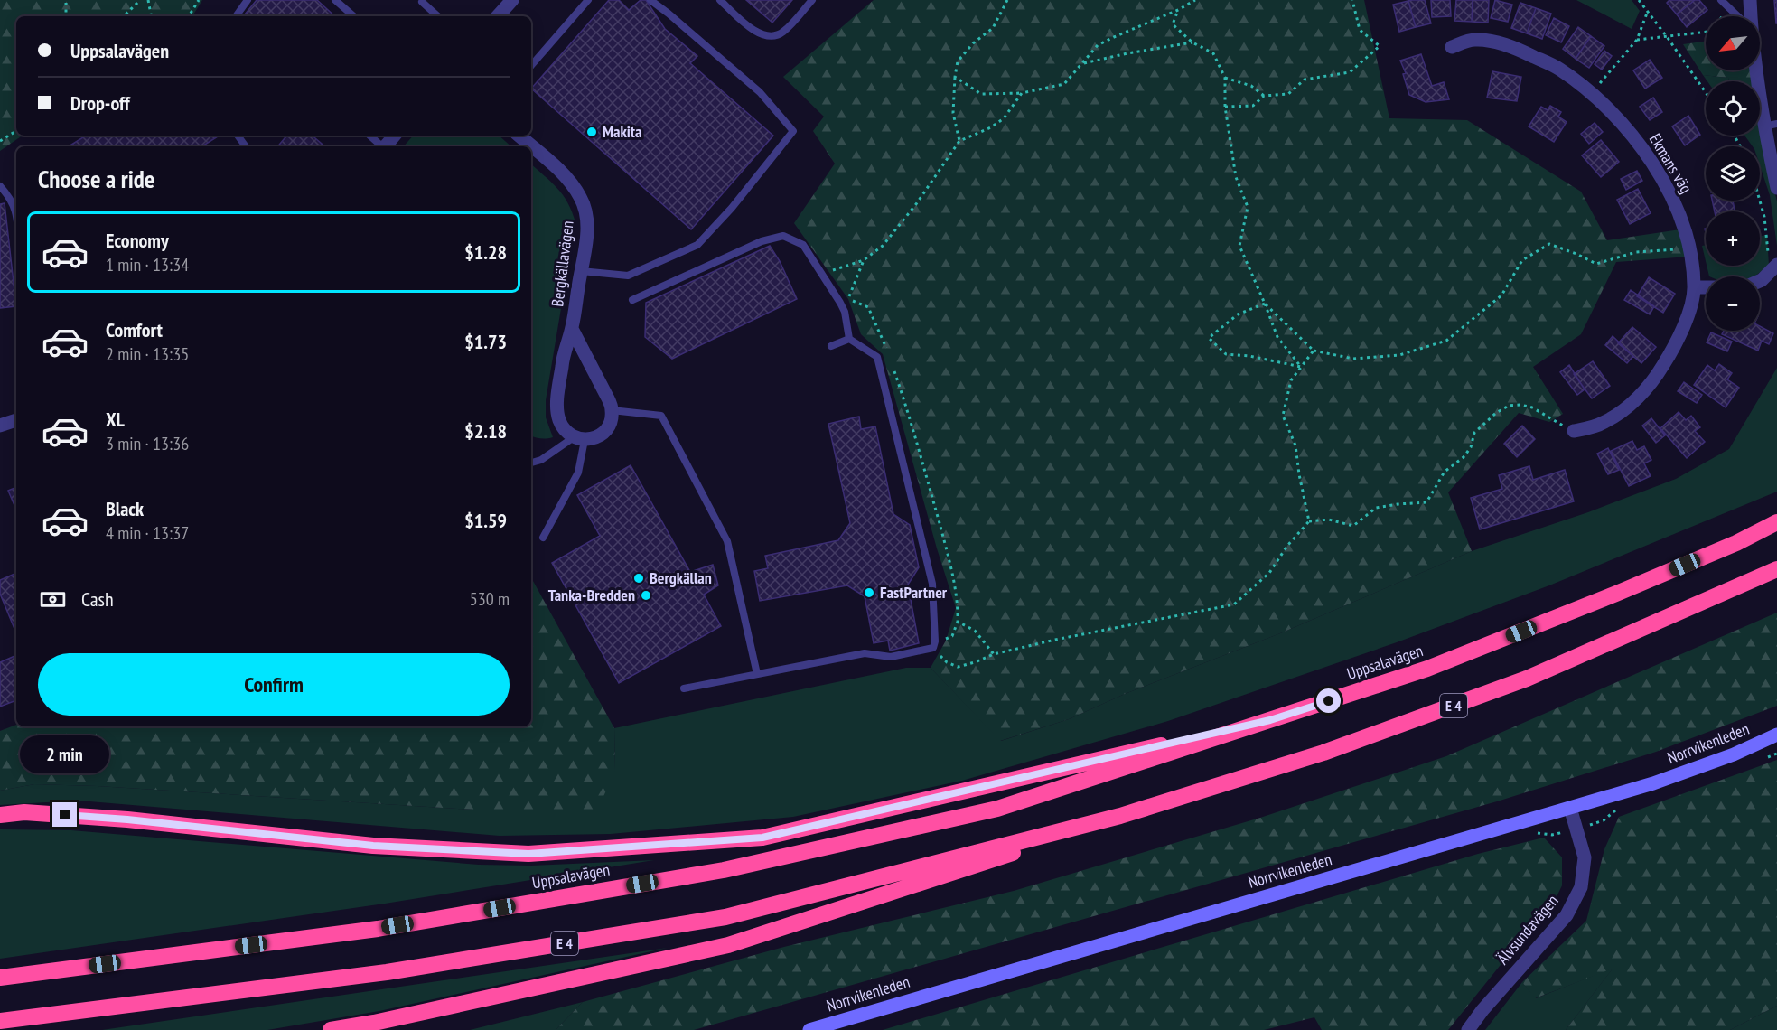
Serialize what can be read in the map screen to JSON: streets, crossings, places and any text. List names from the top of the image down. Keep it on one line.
{"streets":{"highway":["Uppsalavägen","E 4"],"main road":["Norrvikenleden"],"street":["Ekmans väg","Bergkällavägen","Älvsundavägen"]},"crossings":[["Norrvikenleden","Älvsundavägen"]],"places":["Makita","Bergkällan","FastPartner","Tanka-Bredden"],"north":"bottom left","page":{"map_buttons":["+","−"],"banner":["Uppsalavägen","Drop-off"],"heading":"Choose a ride","list":[{"name":"Economy","note":"1 min · 13:34","value":"$1.28"},{"name":"Comfort","note":"2 min · 13:35","value":"$1.73"},{"name":"XL","note":"3 min · 13:36","value":"$2.18"},{"name":"Black","note":"4 min · 13:37","value":"$1.59"}],"pay":["Cash","530 m"],"buttons":"Confirm","bubble":"2 min"}}
